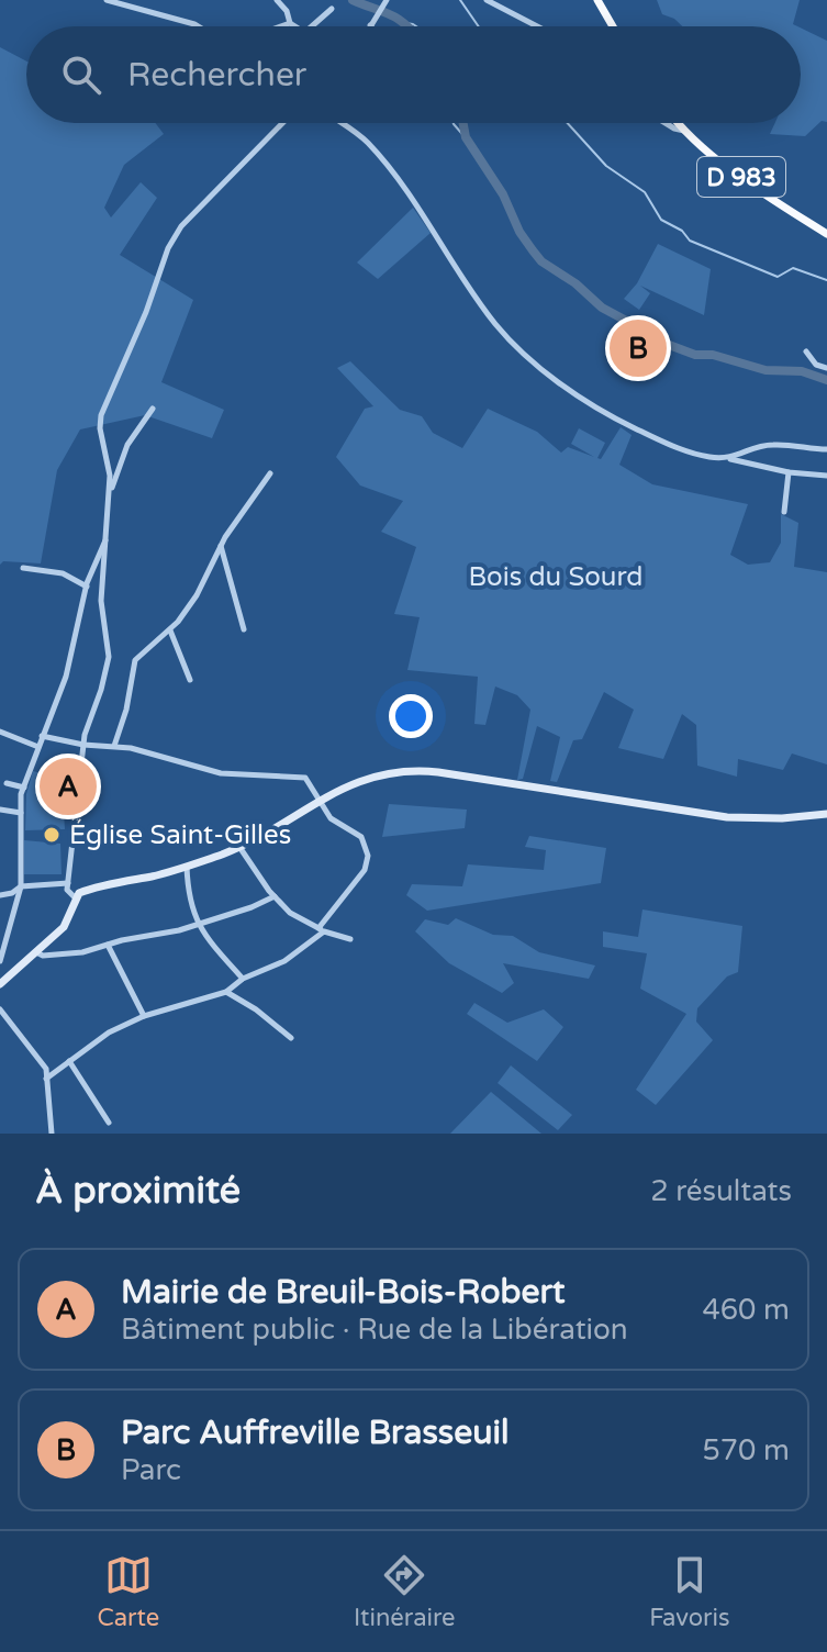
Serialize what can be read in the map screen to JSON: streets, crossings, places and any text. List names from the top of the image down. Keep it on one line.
{"streets":{"main road":["D 983"]},"parks":["Bois du Sourd"],"places":["Église Saint-Gilles"],"page":{"search":"Rechercher","pins":["B","A"],"heading":["À proximité","2 résultats"],"list":[{"mark":"A","name":"Mairie de Breuil-Bois-Robert","note":"Bâtiment public · Rue de la Libération","value":"460 m"},{"mark":"B","name":"Parc Auffreville Brasseuil","note":"Parc","value":"570 m"}],"nav":["Carte","Itinéraire","Favoris"]}}
